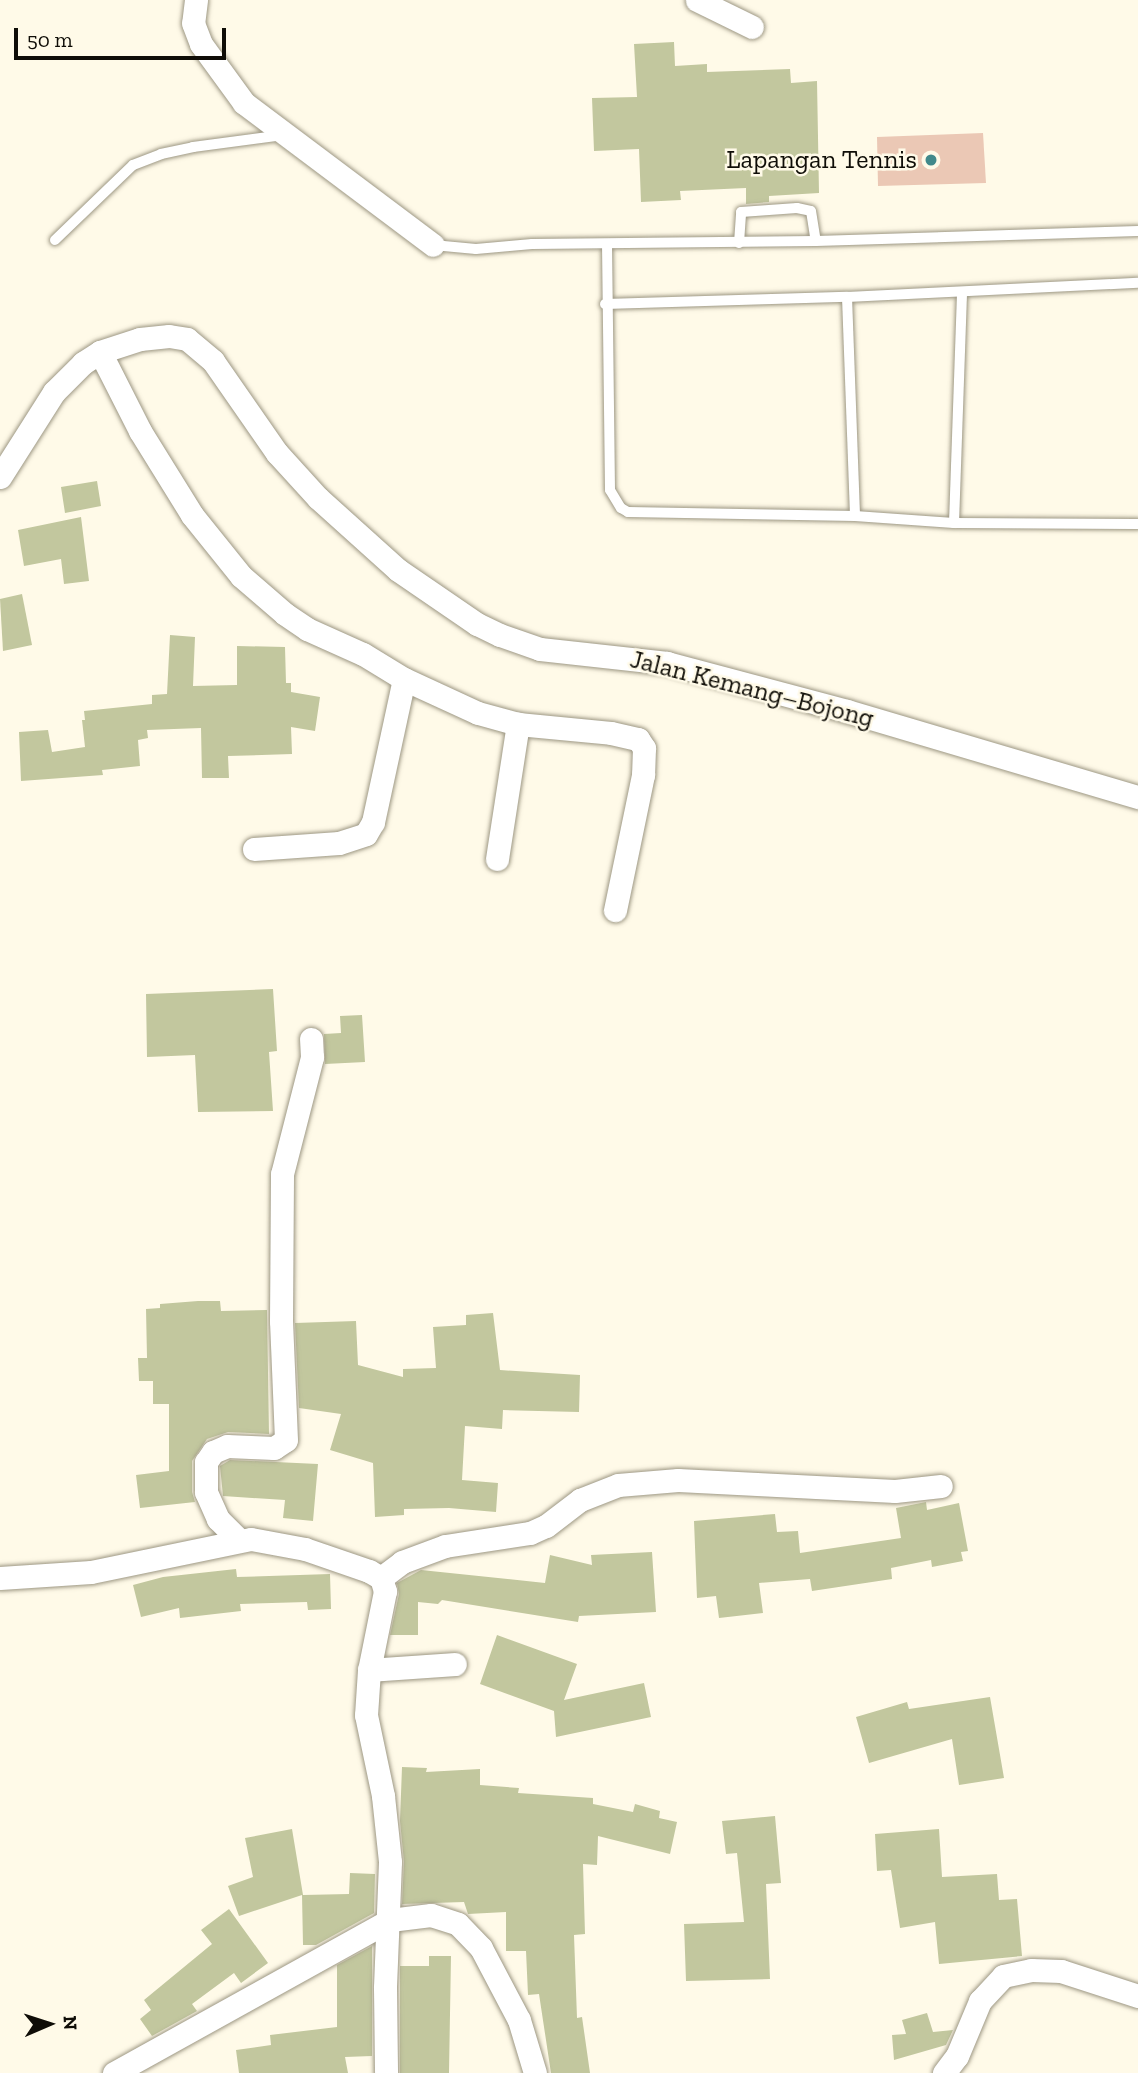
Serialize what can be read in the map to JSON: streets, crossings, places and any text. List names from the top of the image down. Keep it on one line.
{"streets":{"street":["Jalan Kemang–Bojong"]},"places":["Lapangan Tennis"],"scale_bar":"50 m","north":"right"}
